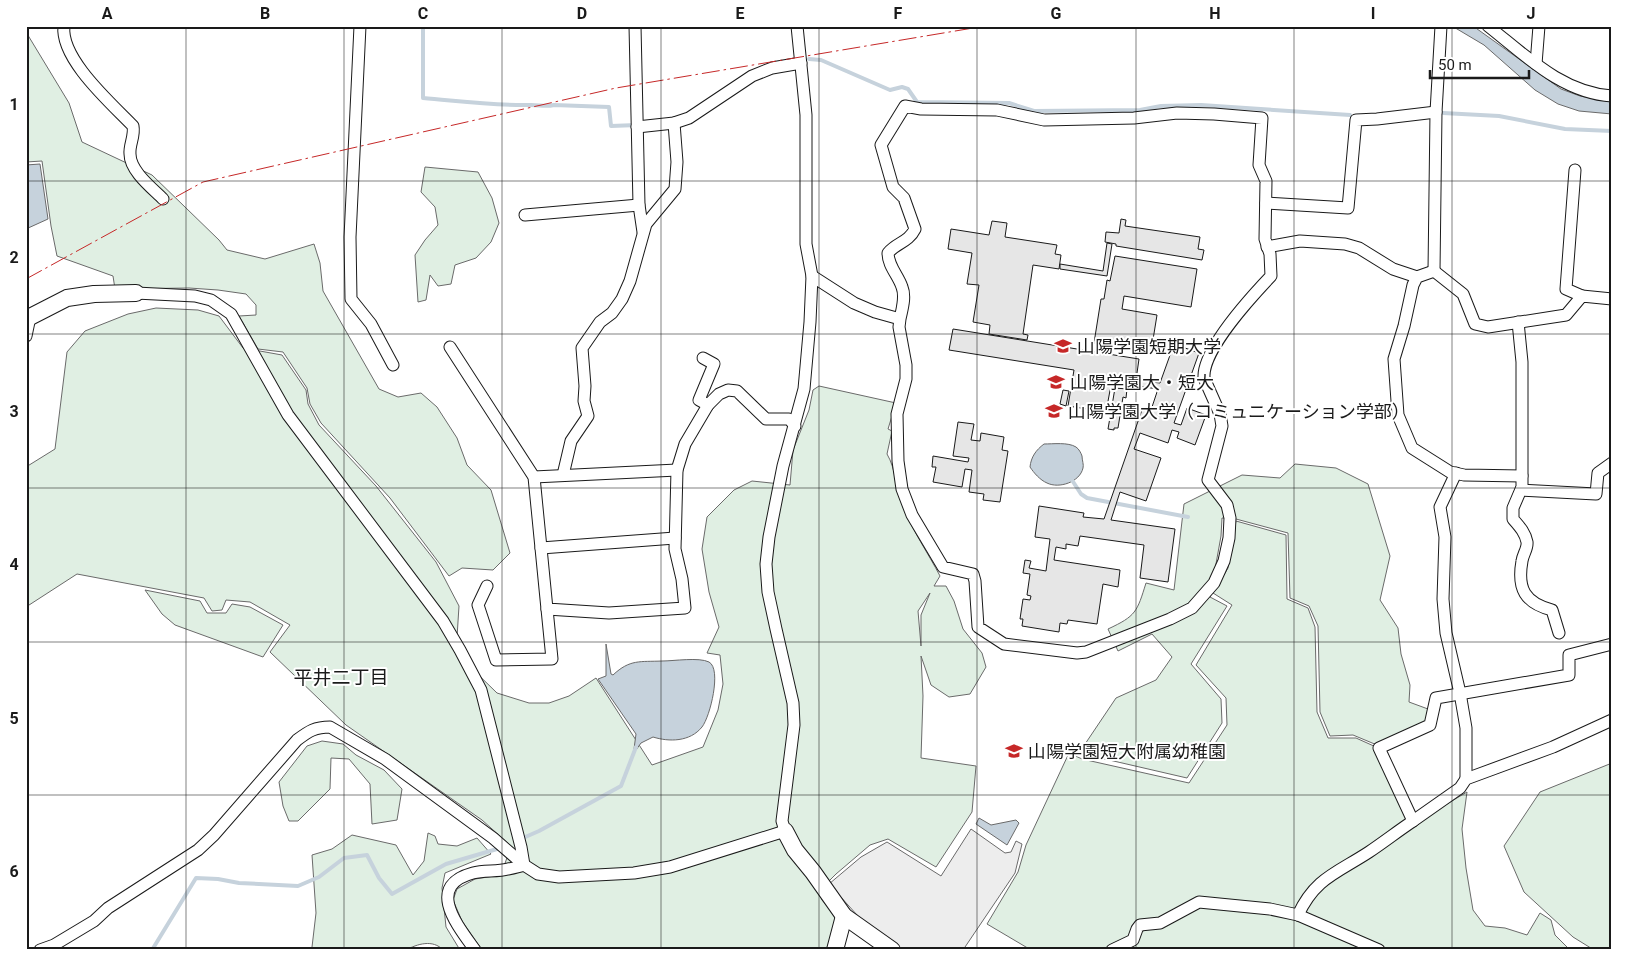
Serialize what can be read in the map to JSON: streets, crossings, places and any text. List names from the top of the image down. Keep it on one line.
{"districts":["平井二丁目"],"places":{"school or university":["山陽学園短期大学","山陽学園大・短大","山陽学園大学（コミュニケーション学部）","山陽学園短大附属幼稚園"]},"scale_bar":"50 m","grid":{"columns":["A","B","C","D","E","F","G","H","I","J"],"rows":["1","2","3","4","5","6"]}}
